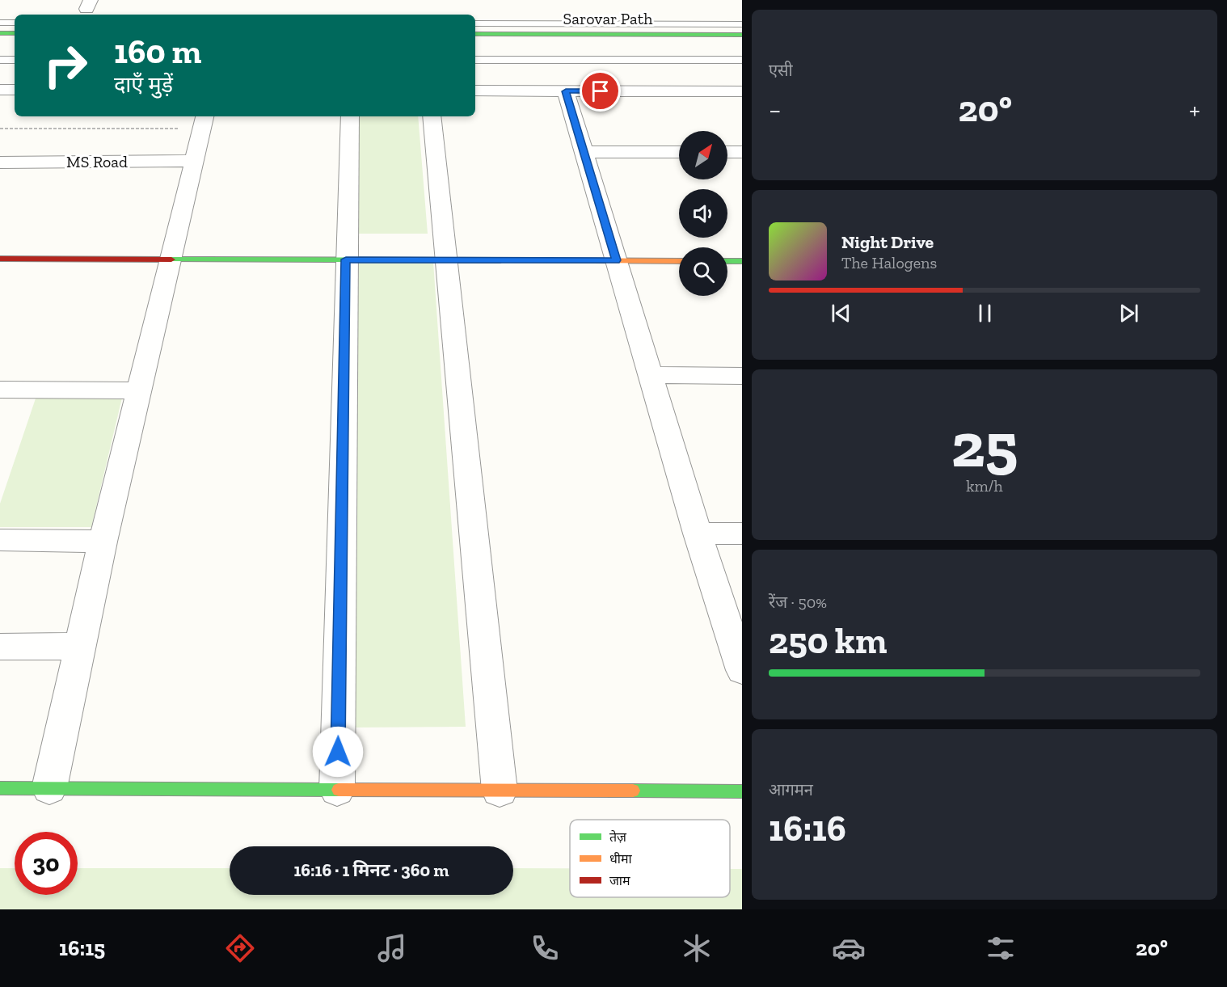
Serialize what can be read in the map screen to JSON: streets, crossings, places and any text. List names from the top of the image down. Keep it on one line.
{"streets":{"street":["Sarovar Path","MS Road"]},"legend":["तेज़","धीमा","जाम"],"north":"top right","page":{"tile":["एसी",["25","km/h"],["रेंज · 50%","250 km"],["आगमन","16:16"]],"turn":["160 m","दाएँ मुड़ें"],"heat":["−","20°","+"],"song":["Night Drive","The Halogens"],"limit":"30","trip":"16:16 · 1 मिनट · 360 m","tabs":["16:15","20°"]}}
